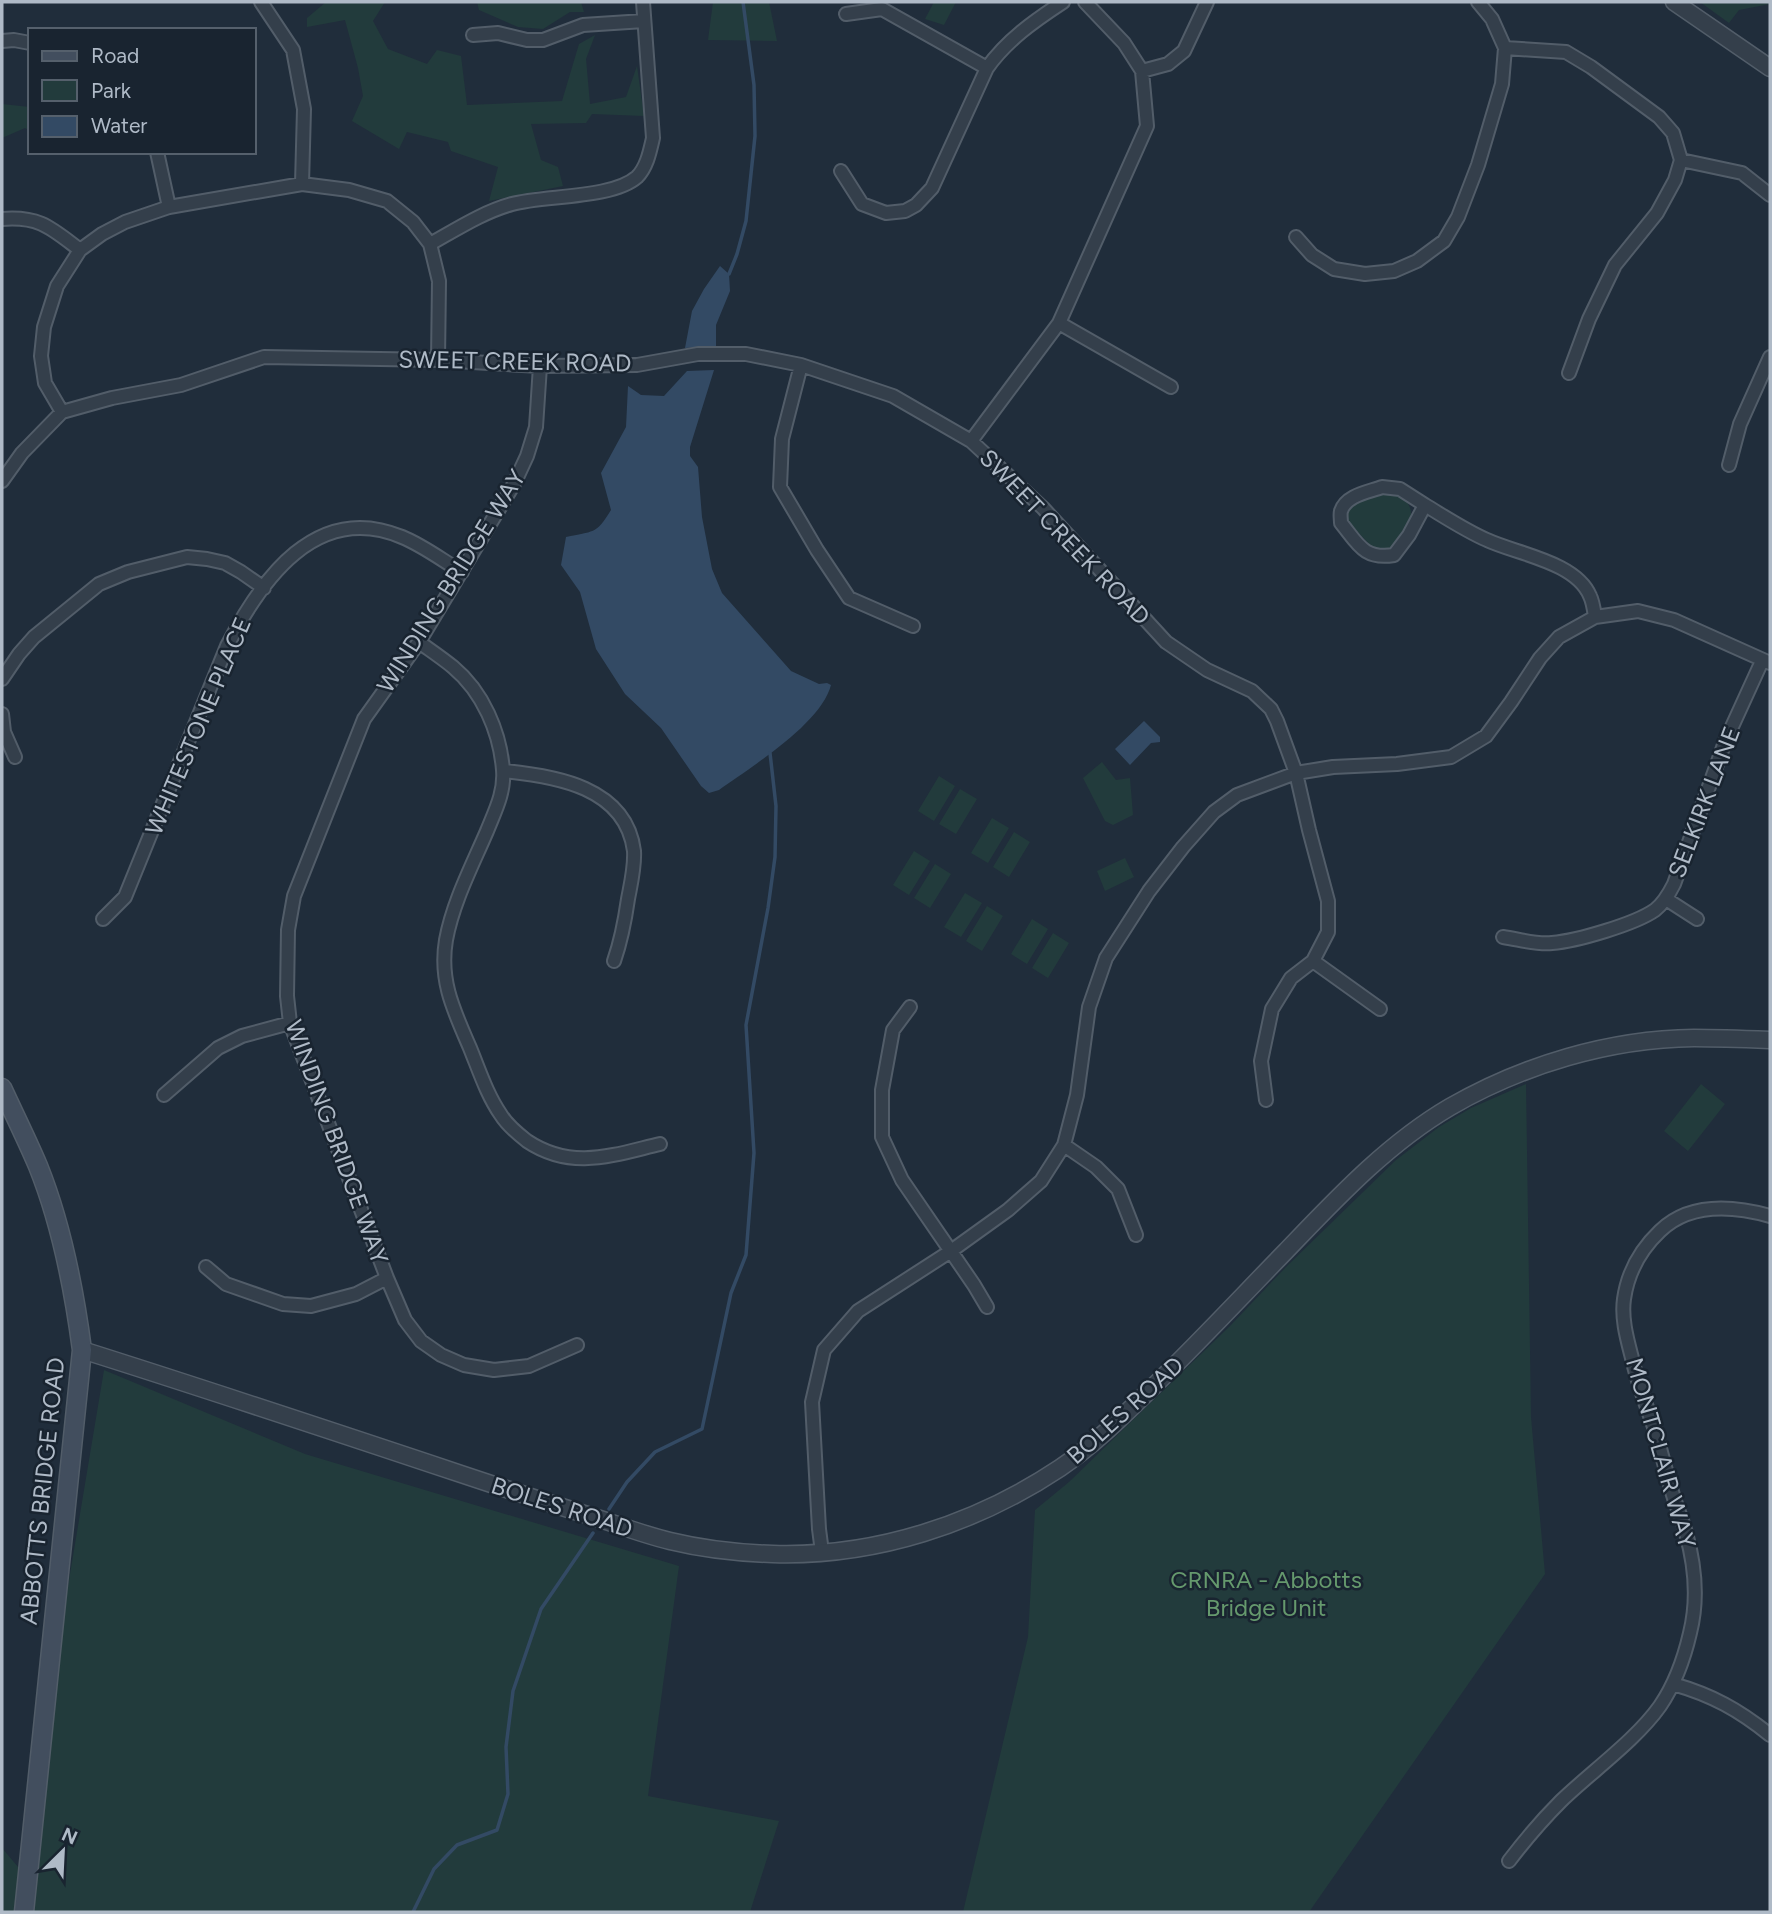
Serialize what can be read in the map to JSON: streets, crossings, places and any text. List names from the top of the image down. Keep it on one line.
{"streets":{"main road":["ABBOTTS BRIDGE ROAD"],"street":["SWEET CREEK ROAD","WINDING BRIDGE WAY","WHITESTONE PLACE","SELKIRK LANE","BOLES ROAD","MONTCLAIR WAY"]},"crossings":[["SWEET CREEK ROAD","WINDING BRIDGE WAY"],["WINDING BRIDGE WAY","WHITESTONE PLACE"],["BOLES ROAD","ABBOTTS BRIDGE ROAD"]],"parks":["CRNRA - Abbotts Bridge Unit"],"legend":["Road","Park","Water"],"north":"top right"}
